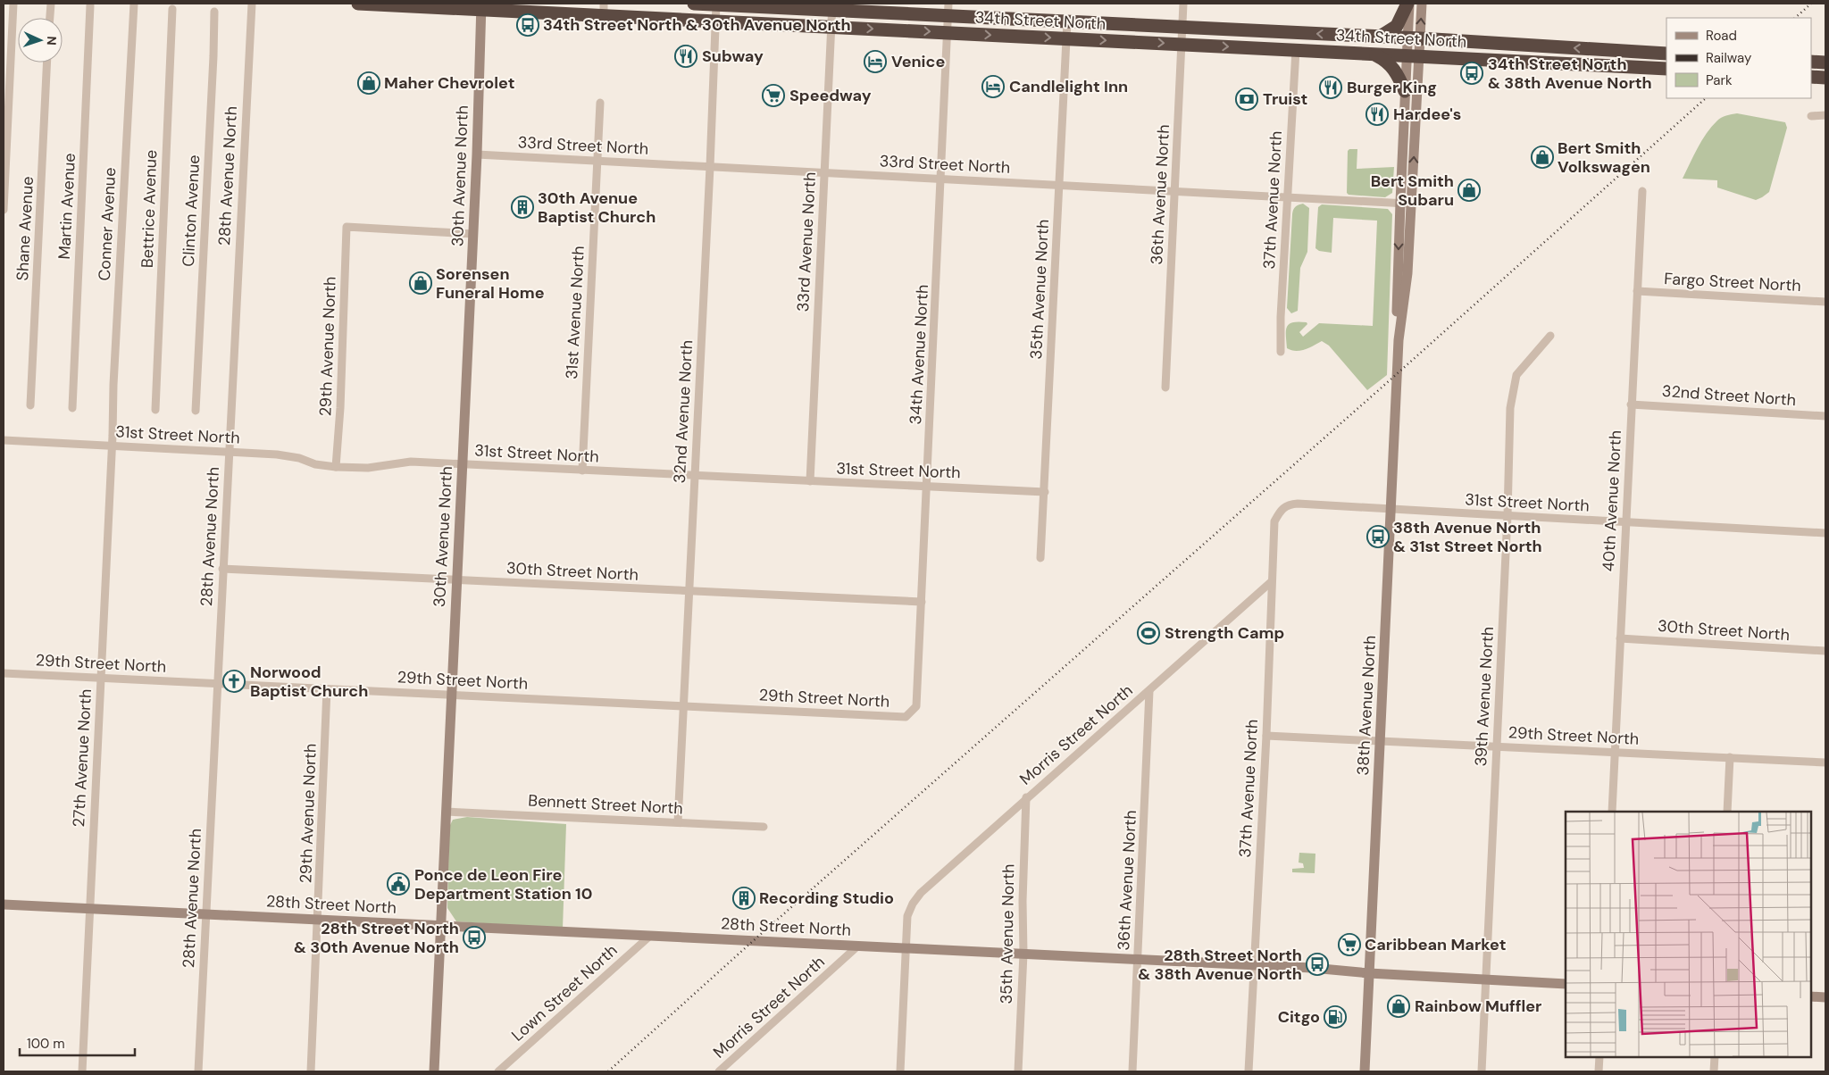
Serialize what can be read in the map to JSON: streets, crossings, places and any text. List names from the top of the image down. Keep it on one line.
{"streets":{"highway":["34th Street North"],"street":["33rd Street North","28th Avenue North","30th Avenue North","36th Avenue North","37th Avenue North","Martin Avenue","Bettrice Avenue","Clinton Avenue","Conner Avenue","Shane Avenue","33rd Avenue North","Fargo Street North","35th Avenue North","31st Avenue North","29th Avenue North","34th Avenue North","32nd Street North","32nd Avenue North","31st Street North","40th Avenue North","30th Street North","29th Street North","39th Avenue North","38th Avenue North","Morris Street North","27th Avenue North","Bennett Street North","28th Street North","Lown Street North"]},"crossings":[["34th Street North","30th Avenue North"],["34th Street North","36th Avenue North"],["34th Street North","37th Avenue North"],["34th Street North","33rd Avenue North"],["34th Street North","35th Avenue North"],["34th Street North","34th Avenue North"],["34th Street North","32nd Avenue North"],["34th Street North","38th Avenue North"],["33rd Street North","30th Avenue North"],["33rd Street North","36th Avenue North"],["33rd Street North","37th Avenue North"],["33rd Street North","33rd Avenue North"],["33rd Street North","35th Avenue North"],["33rd Street North","31st Avenue North"],["33rd Street North","34th Avenue North"],["33rd Street North","32nd Avenue North"],["33rd Street North","38th Avenue North"],["28th Avenue North","31st Street North"],["28th Avenue North","30th Street North"],["28th Avenue North","29th Street North"],["28th Avenue North","28th Street North"],["30th Avenue North","29th Avenue North"],["30th Avenue North","31st Street North"],["30th Avenue North","30th Street North"],["30th Avenue North","29th Street North"],["30th Avenue North","Bennett Street North"],["30th Avenue North","28th Street North"],["36th Avenue North","Morris Street North"],["36th Avenue North","28th Street North"],["37th Avenue North","31st Street North"],["37th Avenue North","29th Street North"],["37th Avenue North","Morris Street North"],["37th Avenue North","28th Street North"],["Conner Avenue","31st Street North"],["Conner Avenue","27th Avenue North"],["33rd Avenue North","31st Street North"],["Fargo Street North","40th Avenue North"],["35th Avenue North","31st Street North"],["35th Avenue North","Morris Street North"],["35th Avenue North","28th Street North"],["31st Avenue North","31st Street North"],["29th Avenue North","31st Street North"],["29th Avenue North","29th Street North"],["29th Avenue North","28th Street North"],["34th Avenue North","31st Street North"],["34th Avenue North","30th Street North"],["34th Avenue North","29th Street North"],["32nd Street North","40th Avenue North"],["32nd Avenue North","31st Street North"],["32nd Avenue North","30th Street North"],["32nd Avenue North","29th Street North"],["32nd Avenue North","Bennett Street North"],["31st Street North","40th Avenue North"],["31st Street North","39th Avenue North"],["31st Street North","38th Avenue North"],["31st Street North","27th Avenue North"],["40th Avenue North","30th Street North"],["40th Avenue North","29th Street North"],["29th Street North","39th Avenue North"],["29th Street North","38th Avenue North"],["29th Street North","27th Avenue North"],["39th Avenue North","28th Street North"],["38th Avenue North","28th Street North"],["Morris Street North","28th Street North"],["27th Avenue North","28th Street North"],["28th Street North","Lown Street North"]],"places":{"bus stop":["34th Street North & 30th Avenue North","34th Street North & 38th Avenue North","38th Avenue North & 31st Street North","28th Street North & 30th Avenue North","28th Street North & 38th Avenue North"],"restaurant":["Subway","Burger King","Hardee's"],"hotel":["Venice","Candlelight Inn"],"shop":["Maher Chevrolet","Bert Smith Volkswagen","Bert Smith Subaru","Sorensen Funeral Home","Rainbow Muffler"],"supermarket":["Speedway","Caribbean Market"],"bank":["Truist"],"building":["30th Avenue Baptist Church","Recording Studio"],"sports":["Strength Camp"],"church":["Norwood Baptist Church"],"public building":["Ponce de Leon Fire Department Station 10"],"fuel station":["Citgo"]},"legend":["Road","Railway","Park"],"scale_bar":"100 m","north":"right"}
